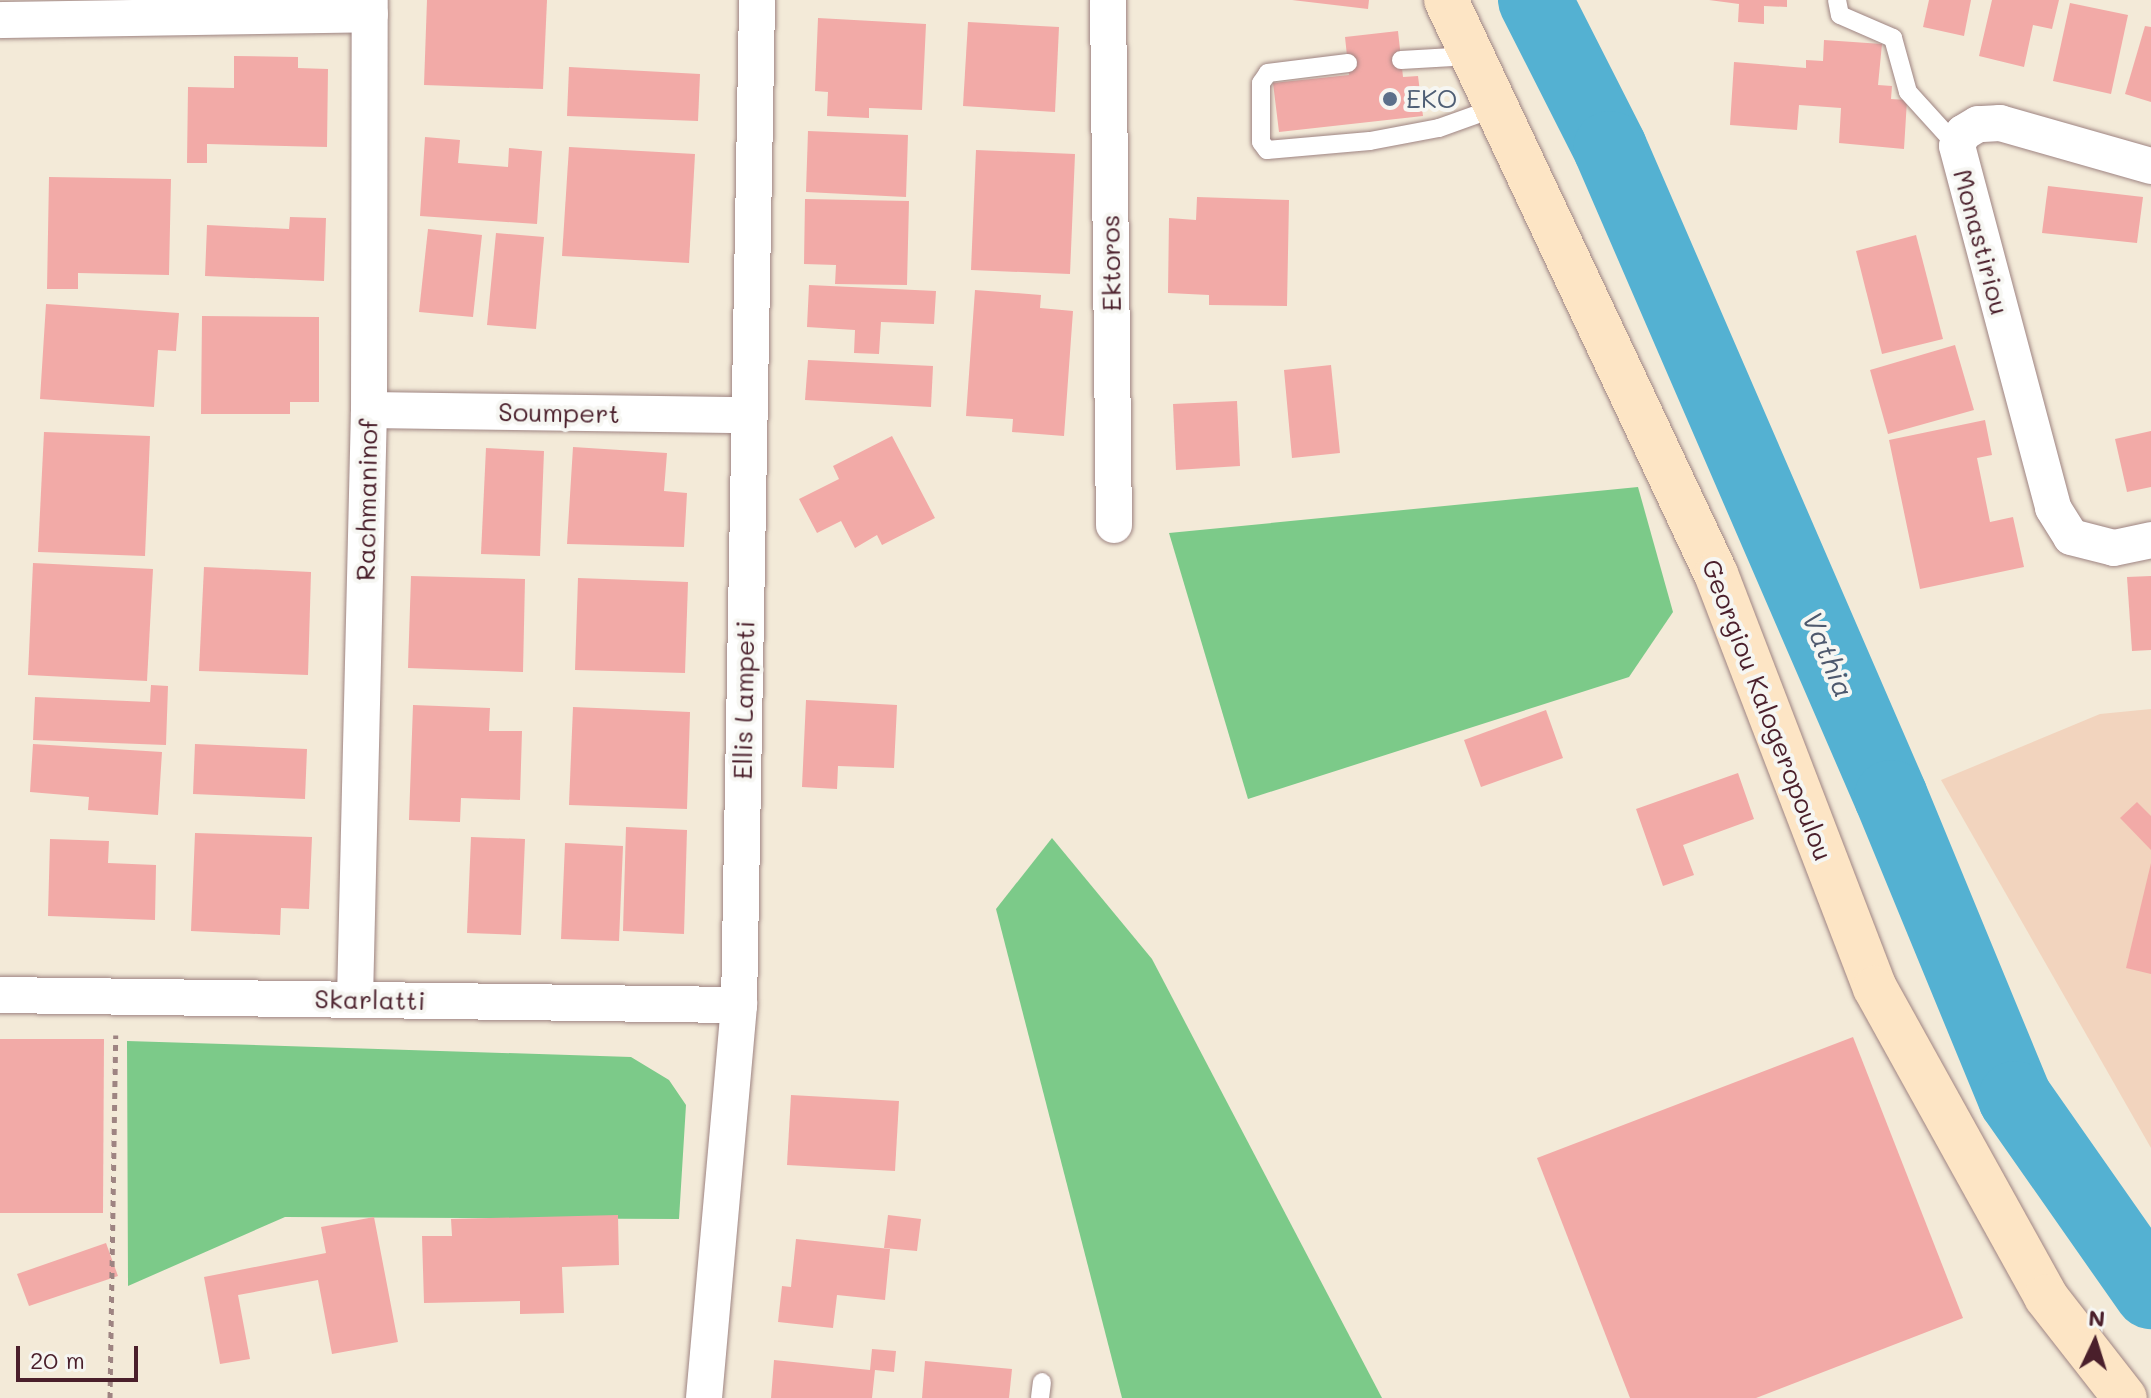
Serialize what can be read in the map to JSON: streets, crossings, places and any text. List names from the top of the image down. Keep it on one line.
{"streets":{"street":["Monastiriou","Ektoros","Soumpert","Rachmaninof","Ellis Lampeti","Georgiou Kalogeropoulou","Skarlatti"]},"crossings":[["Soumpert","Rachmaninof"],["Soumpert","Ellis Lampeti"],["Rachmaninof","Skarlatti"],["Ellis Lampeti","Skarlatti"]],"water":["Vathia"],"places":["EKO"],"scale_bar":"20 m","north":"top"}
